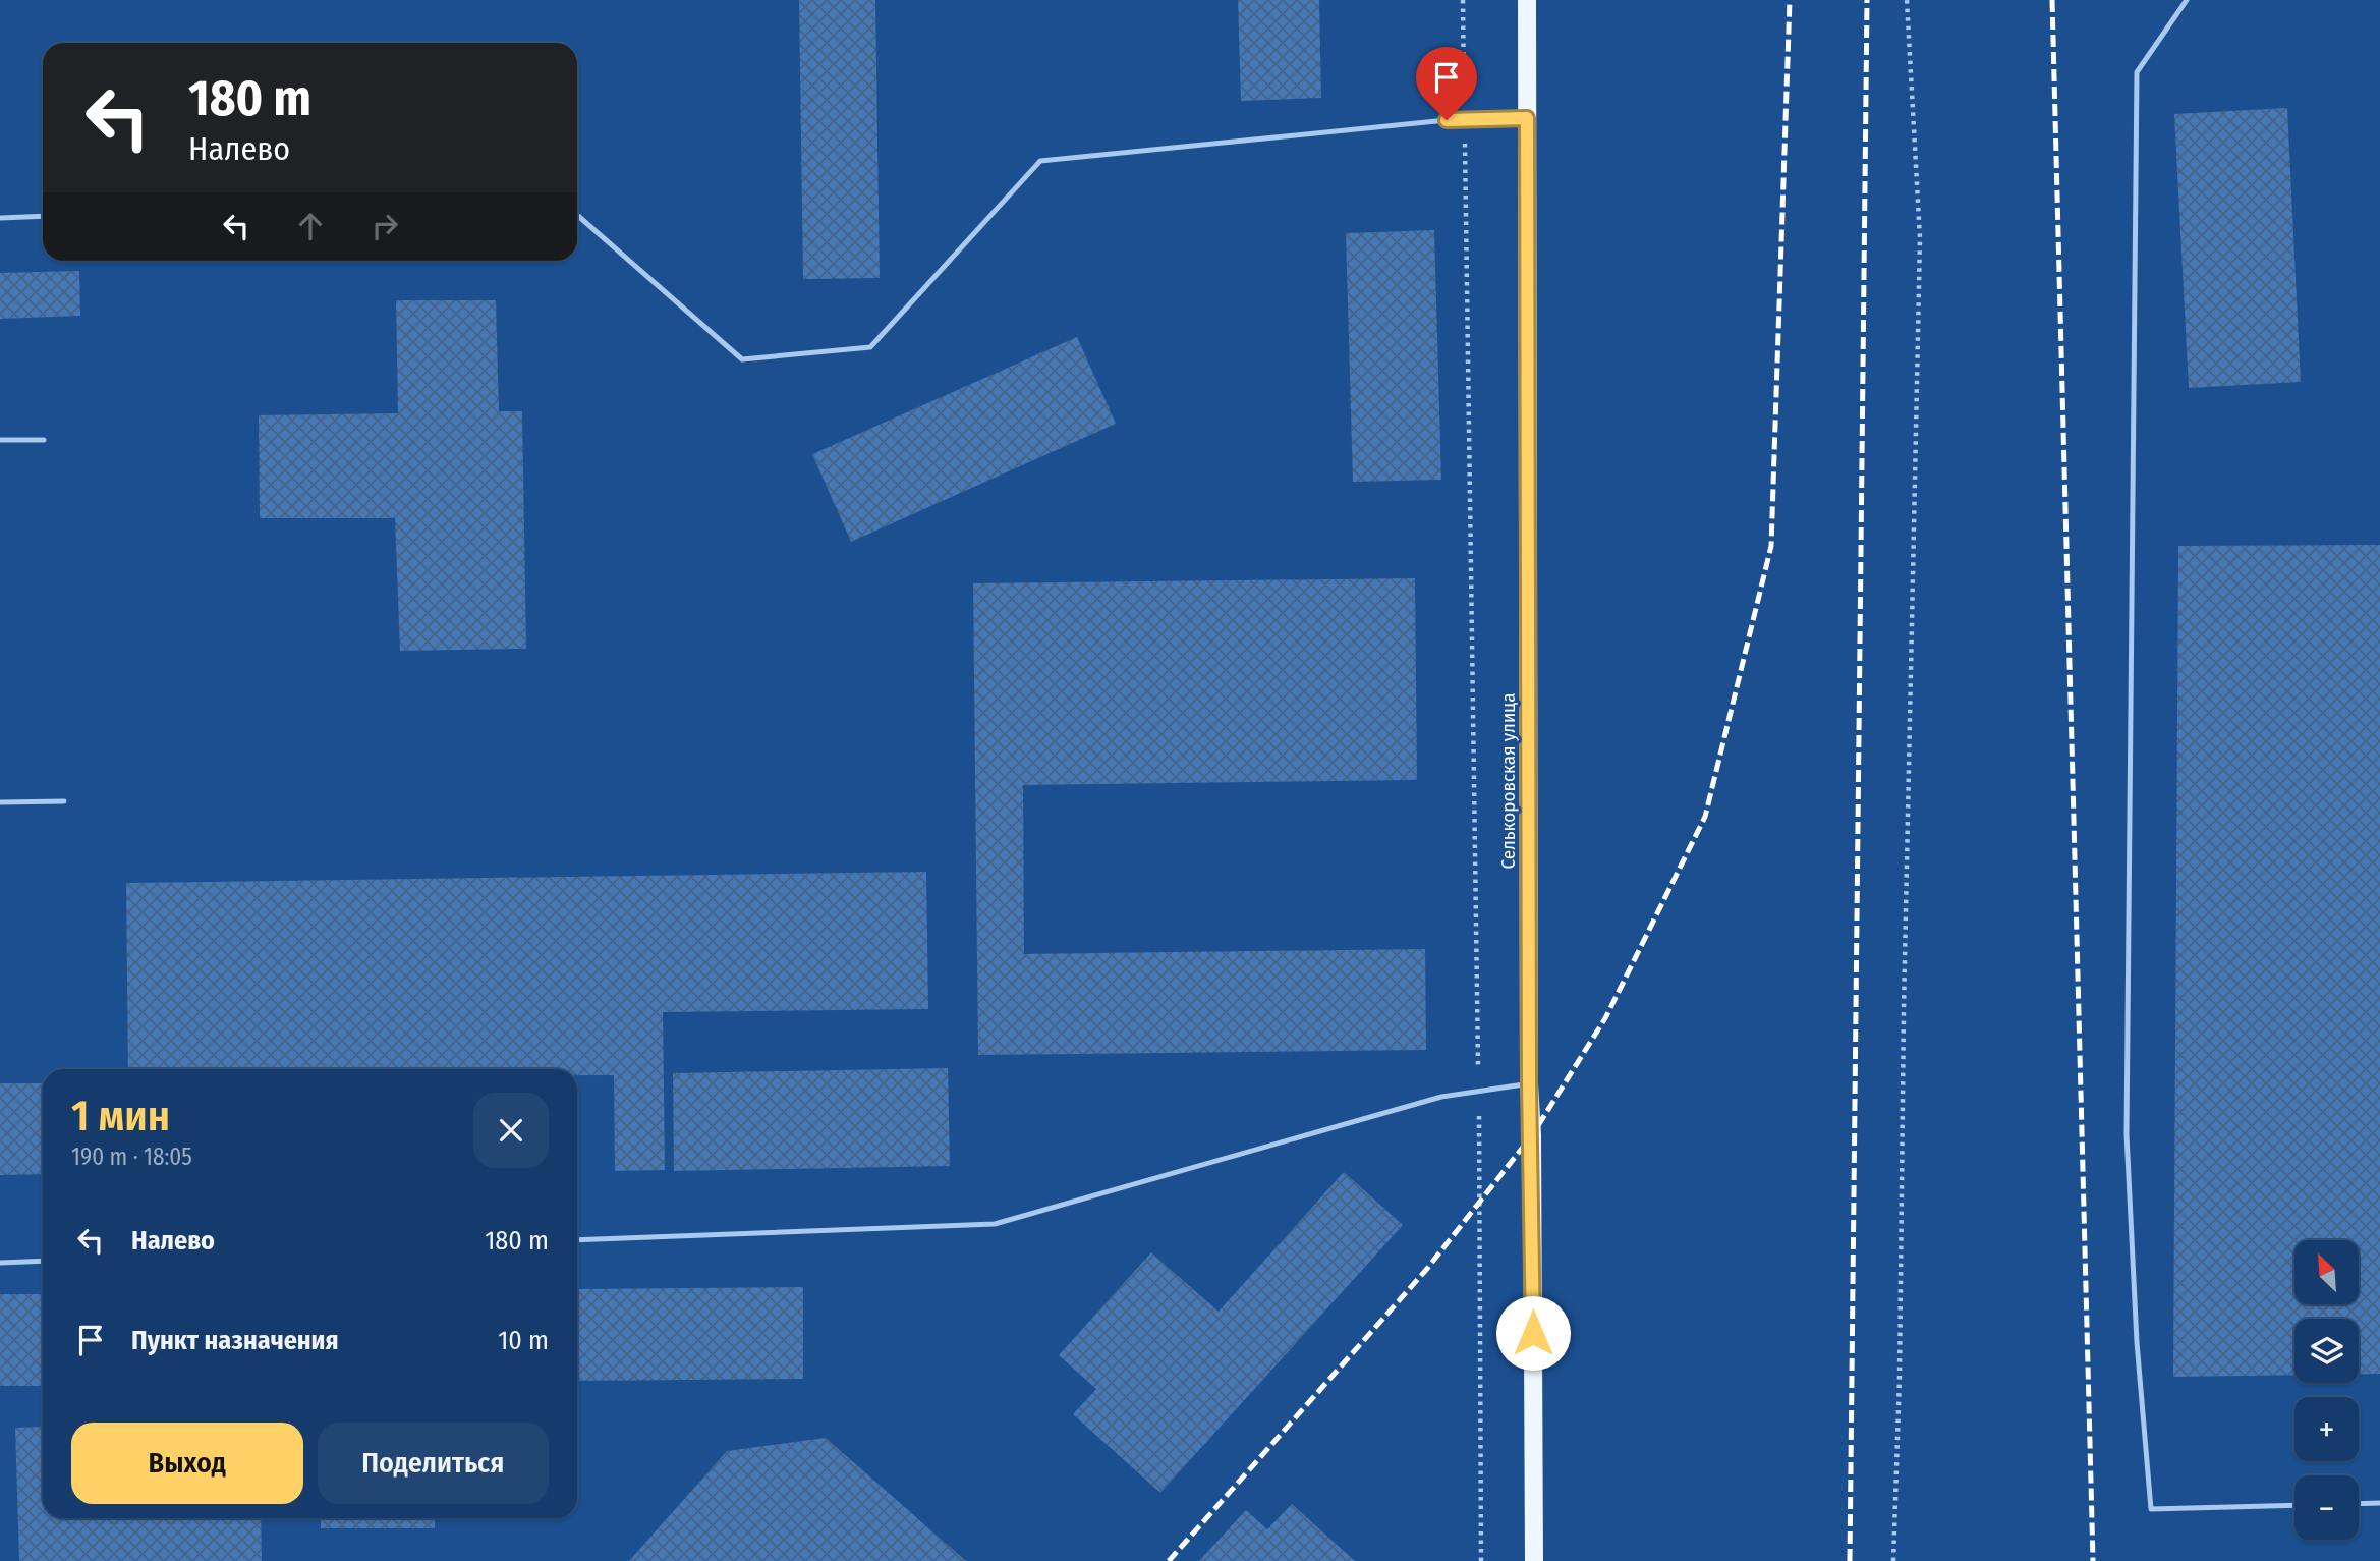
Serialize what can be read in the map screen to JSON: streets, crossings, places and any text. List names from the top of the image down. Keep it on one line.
{"streets":{"main road":["Селькоровская улица"]},"north":"top left","page":{"turn":["180 m","Налево"],"heading":["1 мин","190 m · 18:05"],"list":[{"name":"Налево","value":"180 m"},{"name":"Пункт назначения","value":"10 m"}],"map_buttons":["+","−"],"buttons":["Выход","Поделиться"]}}
